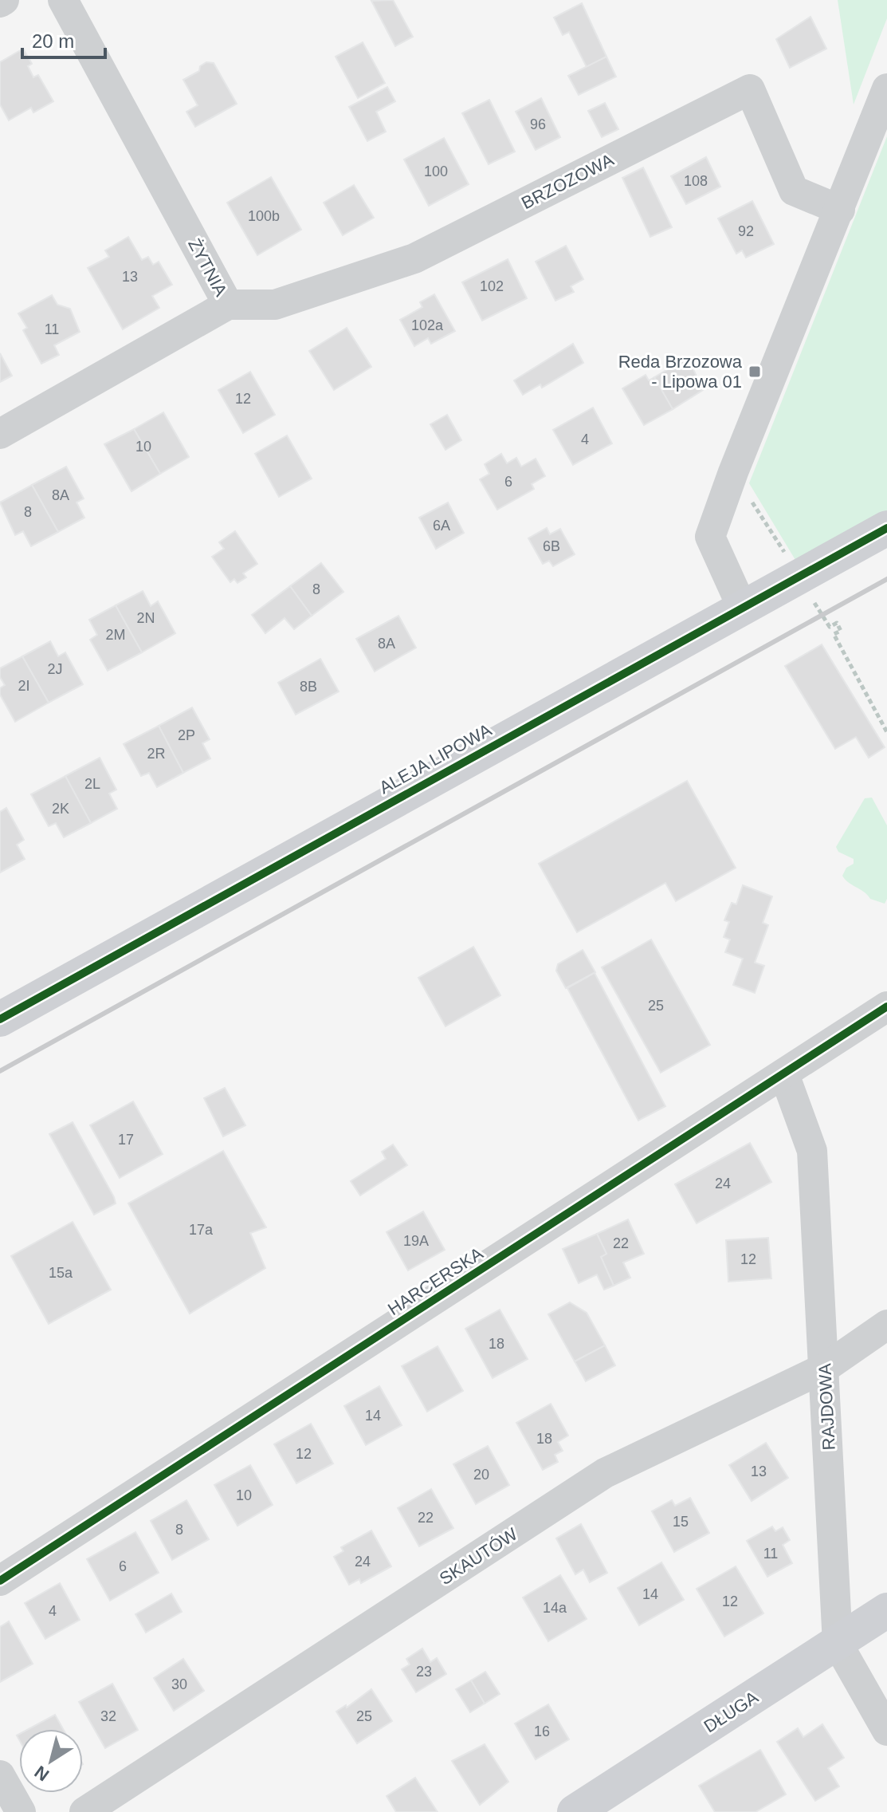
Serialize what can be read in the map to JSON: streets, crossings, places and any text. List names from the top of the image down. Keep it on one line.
{"streets":{"street":["BRZOZOWA","ŻYTNIA","ALEJA LIPOWA","HARCERSKA","RAJDOWA","SKAUTÓW","DŁUGA"]},"crossings":[["BRZOZOWA","ŻYTNIA"],["HARCERSKA","RAJDOWA"],["RAJDOWA","SKAUTÓW"],["RAJDOWA","DŁUGA"]],"places":{"transit":["Reda Brzozowa - Lipowa 01"]},"house_numbers":["96","100","108","100b","92","13","102","102a","11","12","4","10","6","8A","8","6A","6B","8","2N","2M","8A","2J","2I","8B","2P","2R","2L","2K","25","17","24","17a","19A","22","12","15a","18","14","18","12","13","20","10","22","15","8","11","24","6","14","12","14a","4","23","30","32","25","16"],"scale_bar":"20 m","north":"bottom left"}
